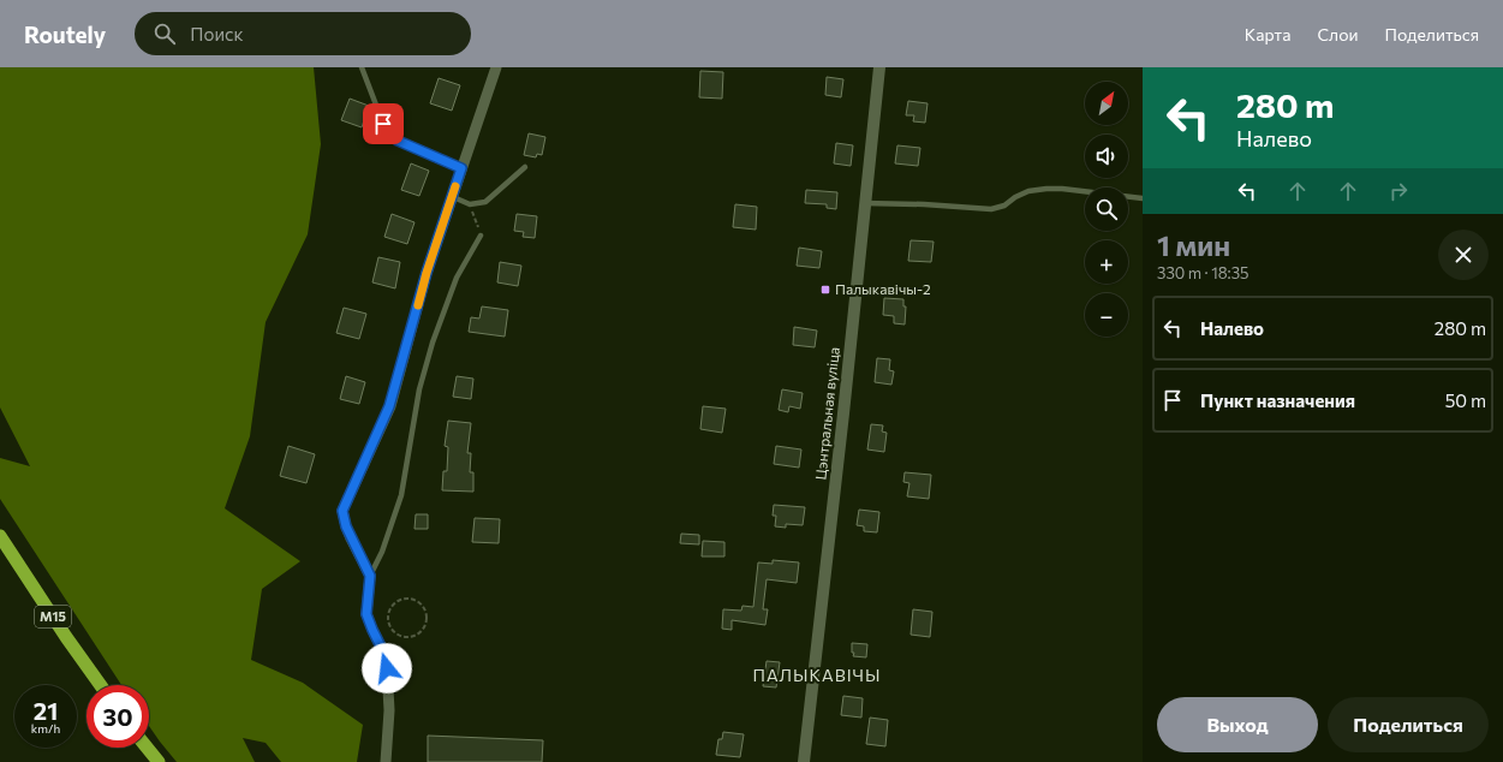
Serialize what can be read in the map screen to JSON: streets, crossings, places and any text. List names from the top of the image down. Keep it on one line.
{"streets":{"highway":["М15"],"street":["Цэнтральная вуліца"]},"districts":["ПАЛЫКАВІЧЫ"],"places":{"transit":["Палыкавічы-2"]},"north":"top right","page":{"header":"Routely","search":"Поиск","nav":["Карта","Слои","Поделиться"],"turn":["280 m","Налево"],"map_buttons":["+","−"],"heading":["1 мин","330 m · 18:35"],"list":[{"name":"Налево","value":"280 m"},{"name":"Пункт назначения","value":"50 m"}],"speed":"21 km/h","limit":"30","buttons":["Выход","Поделиться"]}}
